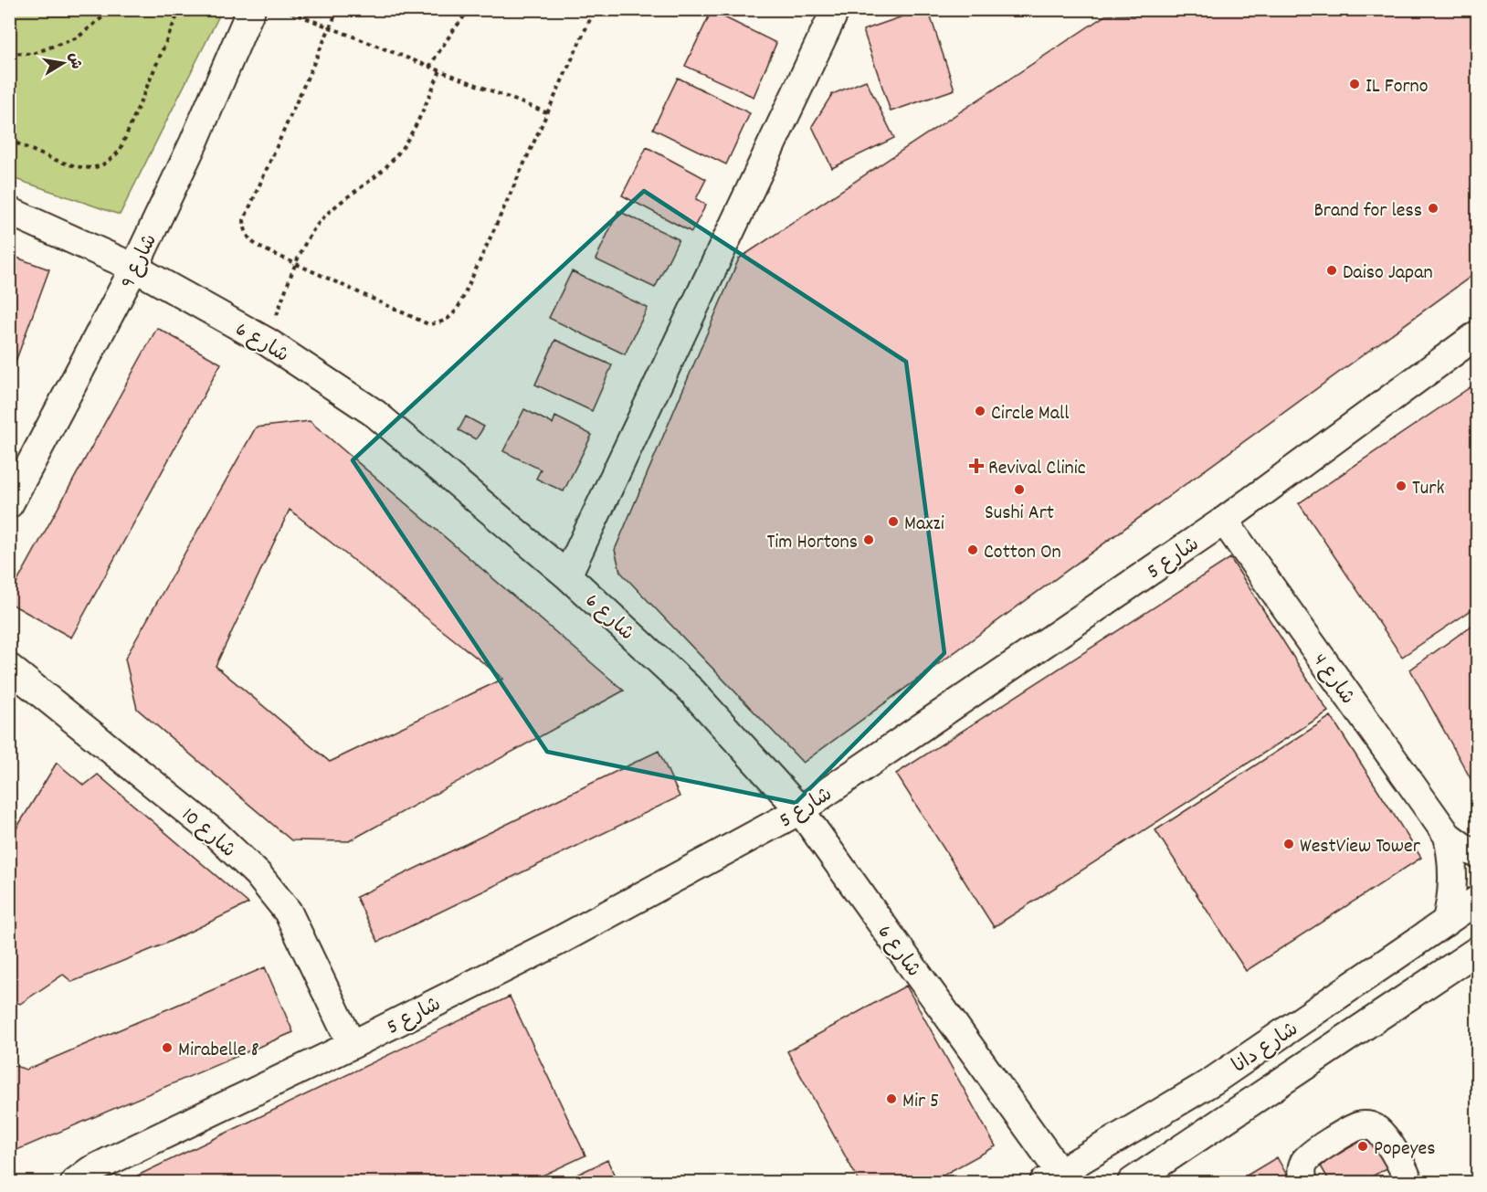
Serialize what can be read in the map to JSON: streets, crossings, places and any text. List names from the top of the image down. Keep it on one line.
{"streets":{"street":["شارع 9","شارع 6","شارع 5","شارع 4","شارع 10","شارع دانا"]},"crossings":[["شارع 9","شارع 6"],["شارع 6","شارع 5"],["شارع 6","شارع دانا"],["شارع 5","شارع 4"],["شارع 5","شارع 10"],["شارع 4","شارع دانا"]],"places":{"other":["IL Forno","Brand for less","Daiso Japan","Circle Mall","Turk","Sushi Art","Maxzi","Tim Hortons","Cotton On","WestView Tower","Mirabelle 8","Mir 5","Popeyes"],"health":["Revival Clinic"]},"north":"right"}
